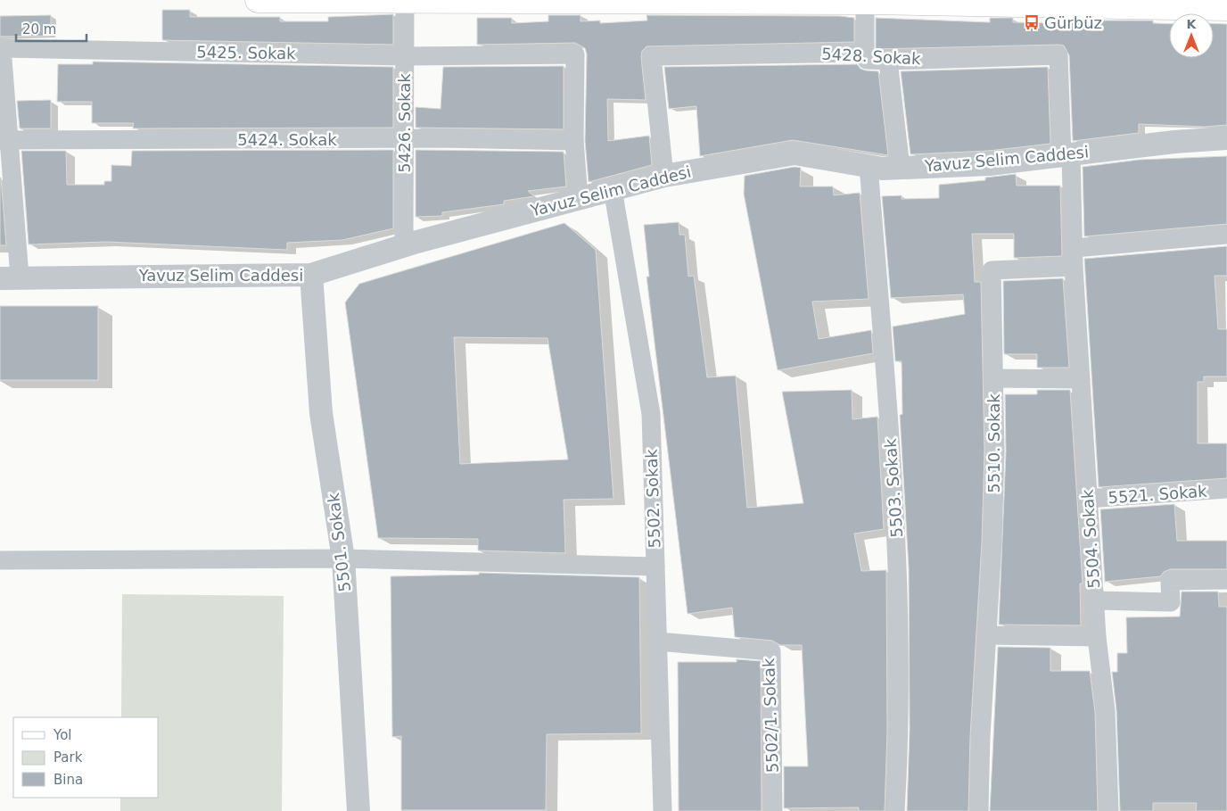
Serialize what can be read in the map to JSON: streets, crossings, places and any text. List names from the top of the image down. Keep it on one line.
{"streets":{"street":["5425. Sokak","5428. Sokak","5426. Sokak","5424. Sokak","Yavuz Selim Caddesi","5510. Sokak","5503. Sokak","5521. Sokak","5502. Sokak","5504. Sokak","5501. Sokak","5502/1. Sokak"]},"crossings":[["5425. Sokak","5426. Sokak"],["5425. Sokak","5424. Sokak"],["5425. Sokak","Yavuz Selim Caddesi"],["5428. Sokak","Yavuz Selim Caddesi"],["5426. Sokak","5424. Sokak"],["5426. Sokak","Yavuz Selim Caddesi"],["Yavuz Selim Caddesi","5503. Sokak"],["Yavuz Selim Caddesi","5502. Sokak"],["Yavuz Selim Caddesi","5501. Sokak"],["5510. Sokak","5504. Sokak"],["5521. Sokak","5504. Sokak"],["5502. Sokak","5502/1. Sokak"]],"places":{"bus stop":["Gürbüz"]},"legend":["Yol","Park","Bina"],"scale_bar":"20 m","north":"top"}
